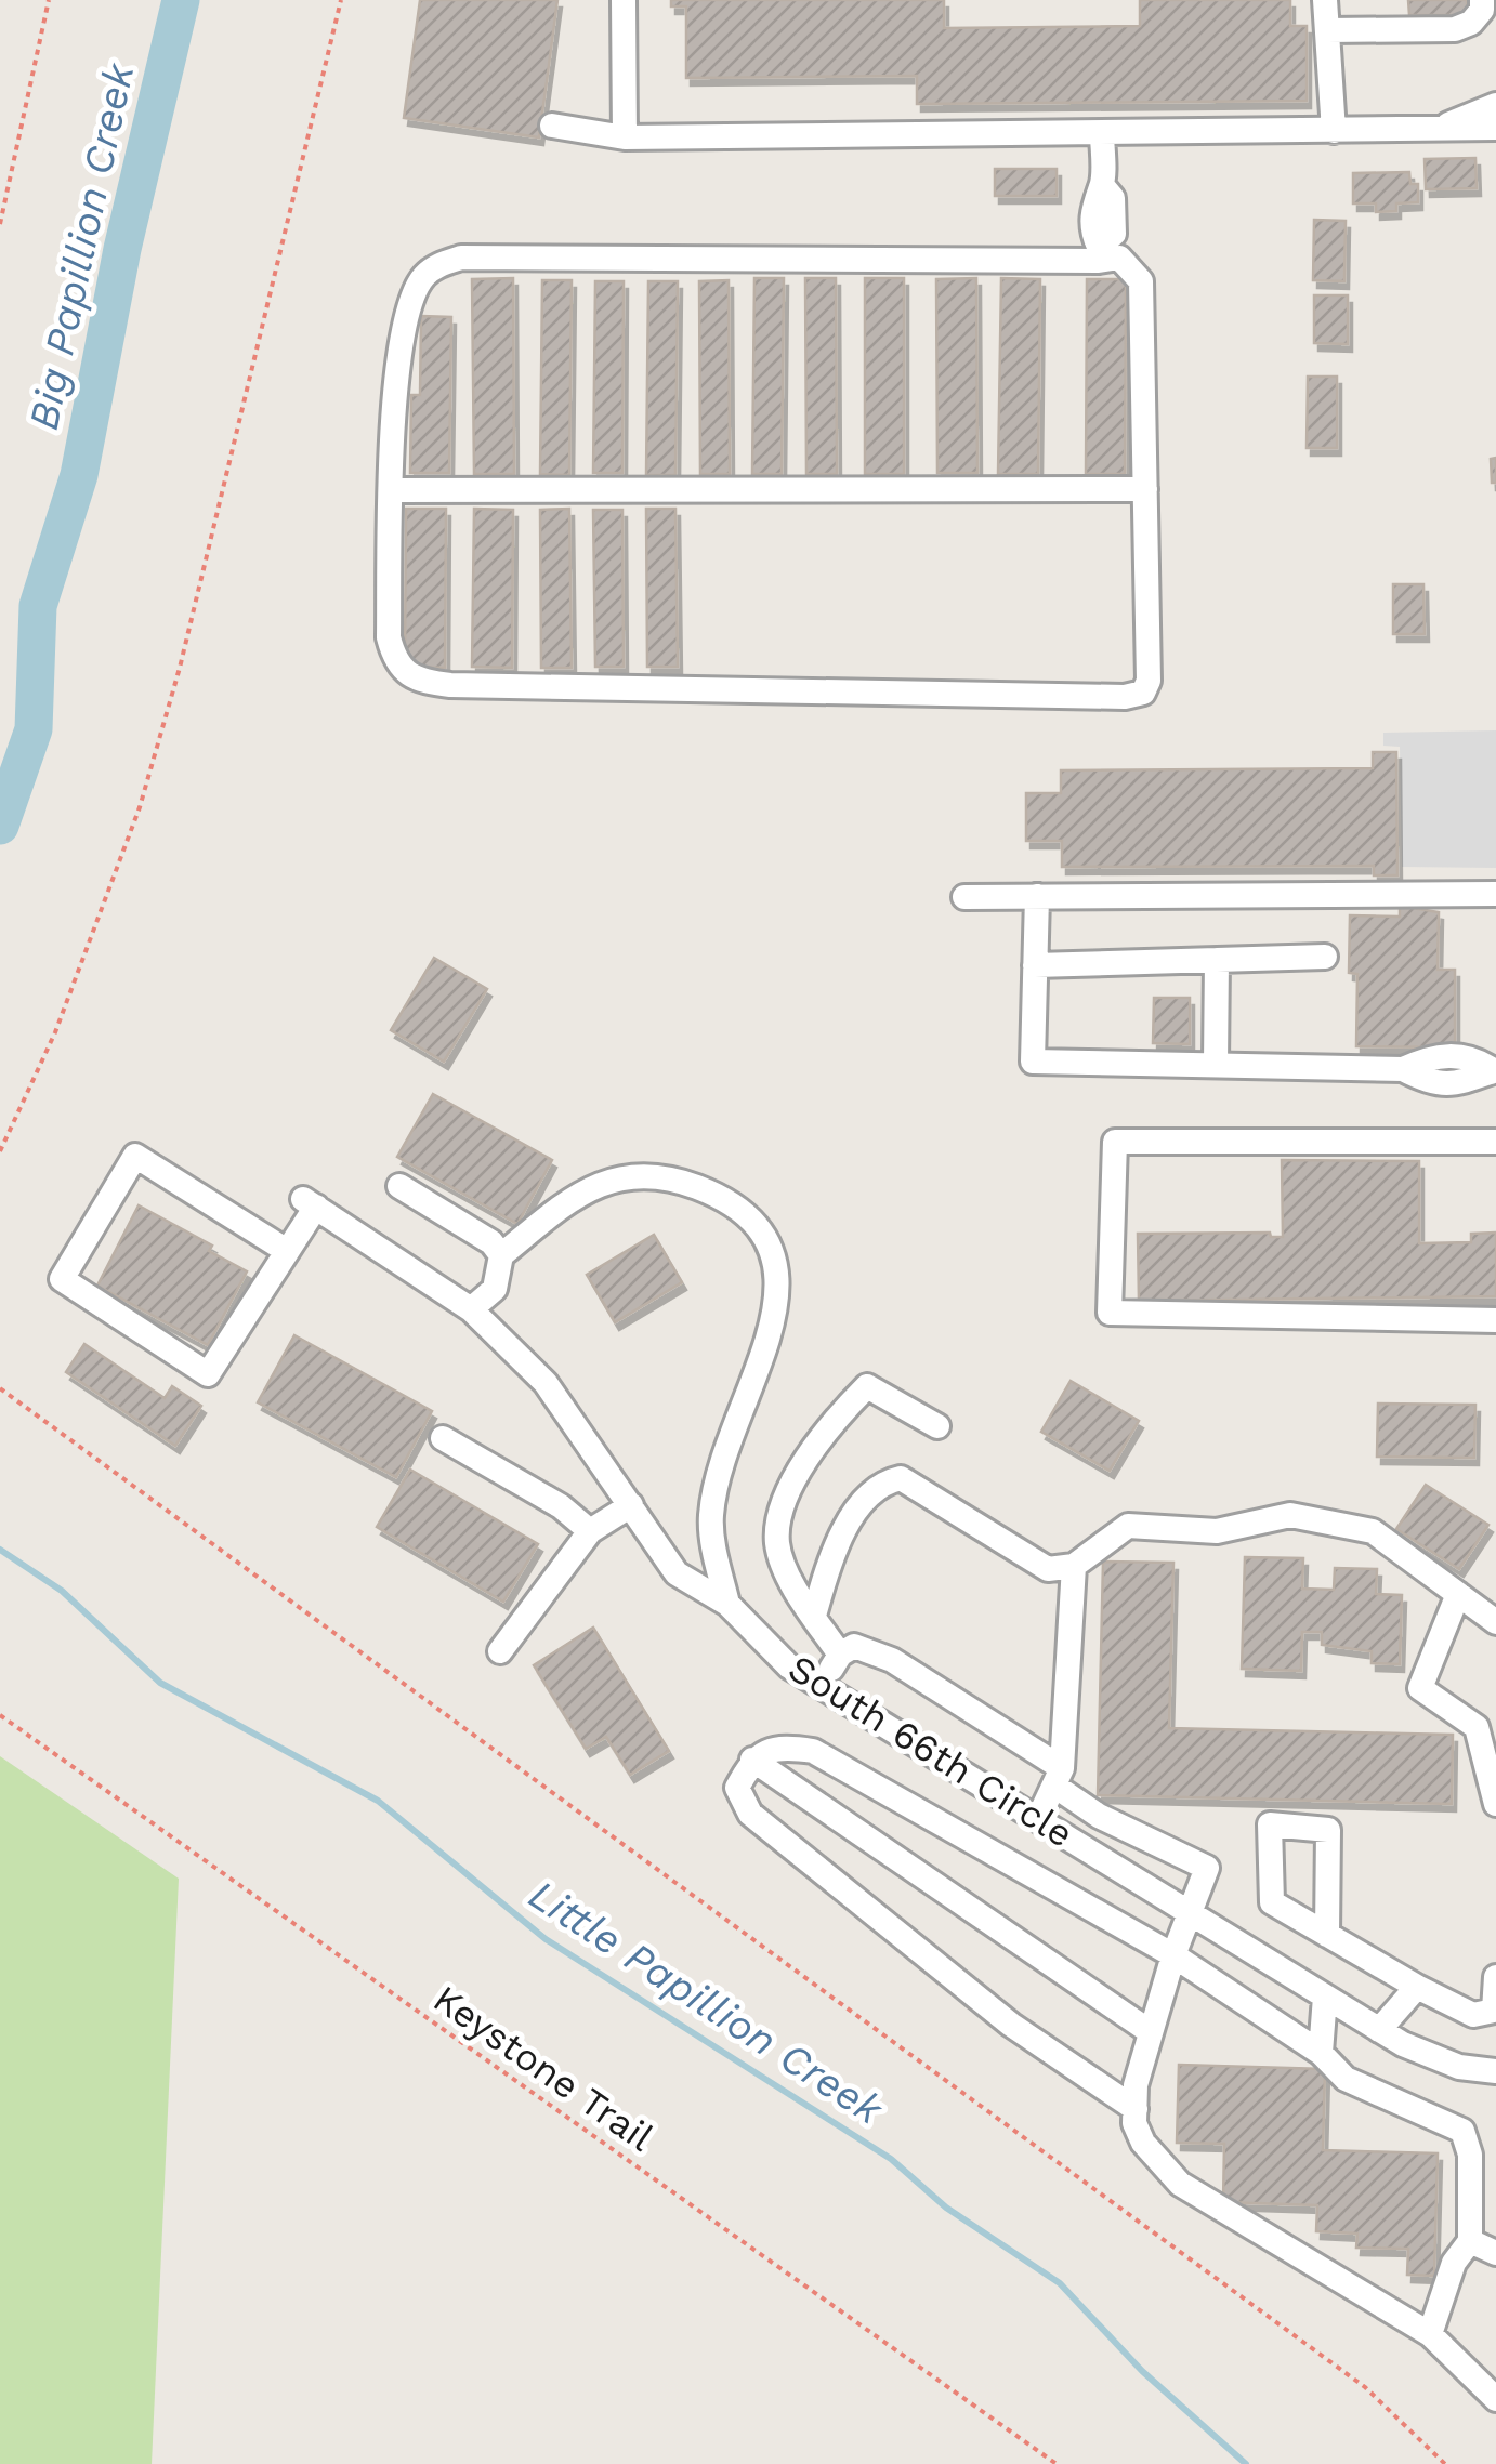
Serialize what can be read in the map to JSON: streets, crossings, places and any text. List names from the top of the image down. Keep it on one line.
{"streets":{"street":["South 66th Circle"],"path":["Keystone Trail"]},"water":["Big Papillion Creek","Little Papillion Creek"]}
